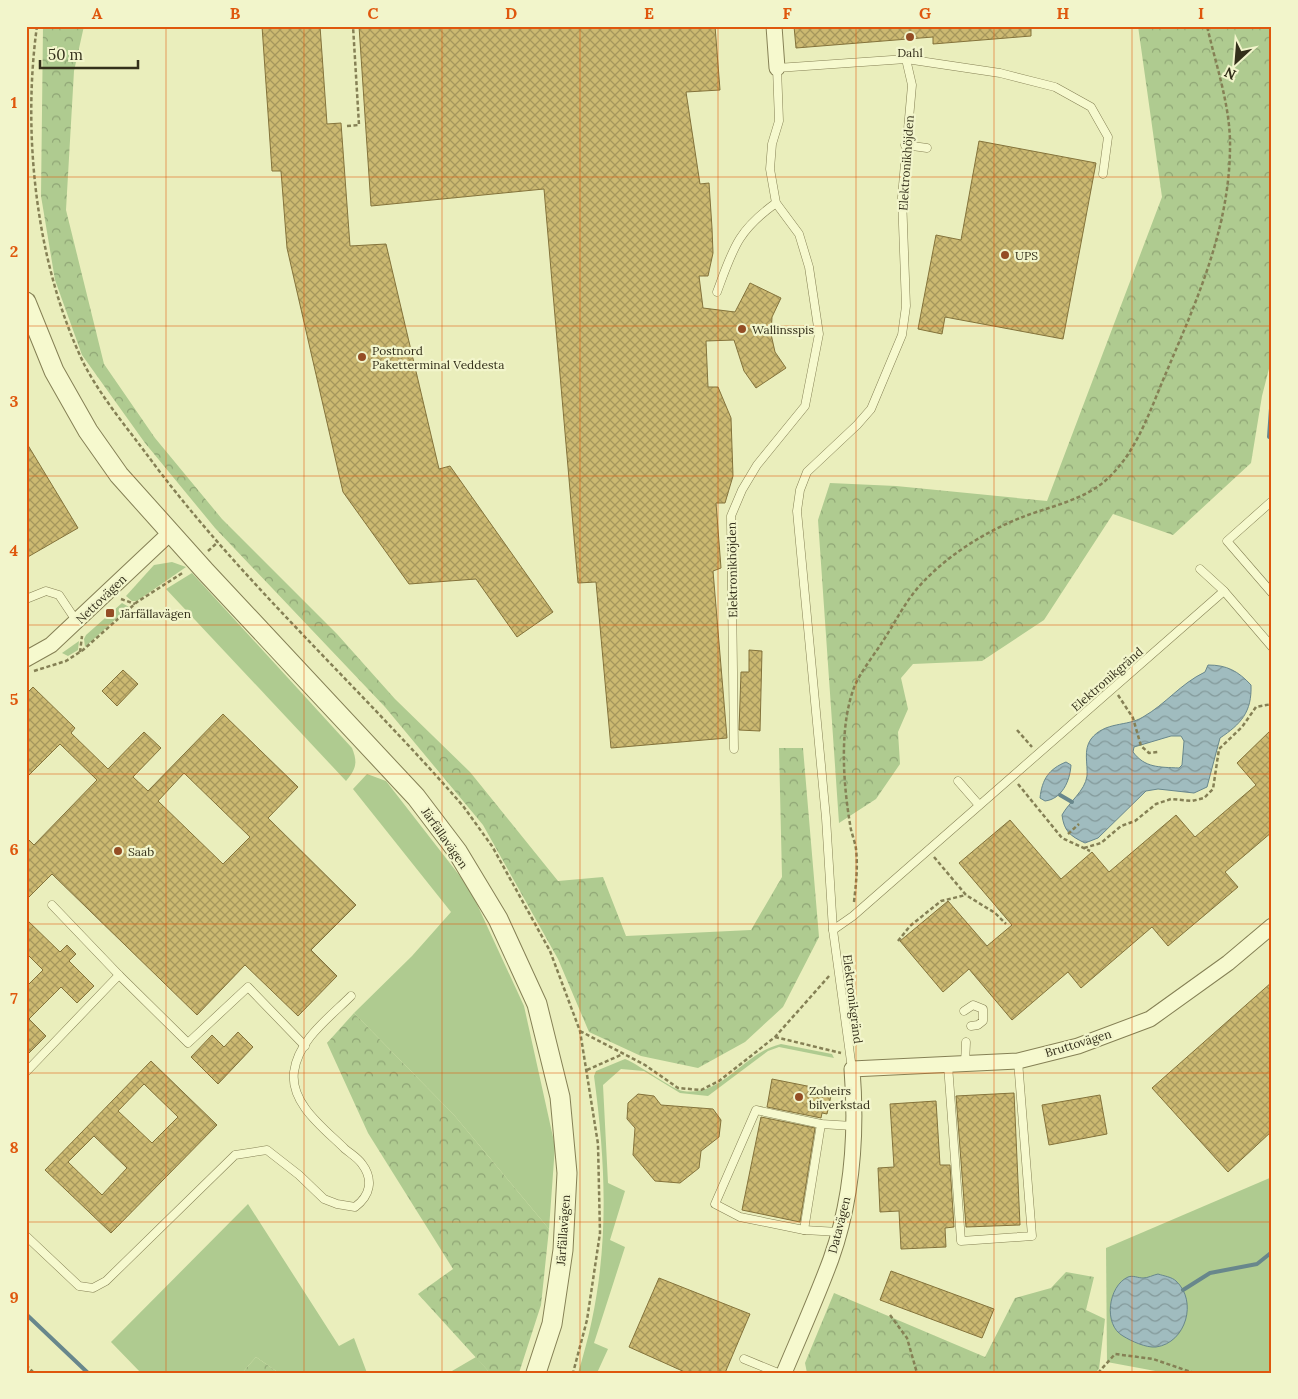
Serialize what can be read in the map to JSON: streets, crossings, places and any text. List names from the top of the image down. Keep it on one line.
{"streets":{"street":["Elektronikhöjden","Nettovägen","Järfällavägen","Bruttovägen","Datavägen"],"lane":["Elektronikgränd"]},"crossings":[["Elektronikhöjden","Elektronikgränd"],["Nettovägen","Järfällavägen"],["Elektronikgränd","Bruttovägen"],["Elektronikgränd","Datavägen"],["Bruttovägen","Datavägen"]],"places":{"other":["Dahl","UPS","Wallinsspis","Postnord Paketterminal Veddesta","Saab","Zoheirs bilverkstad"],"transit":["Järfällavägen"]},"scale_bar":"50 m","north":"bottom left","grid":{"columns":["A","B","C","D","E","F","G","H","I"],"rows":["1","2","3","4","5","6","7","8","9"]}}
